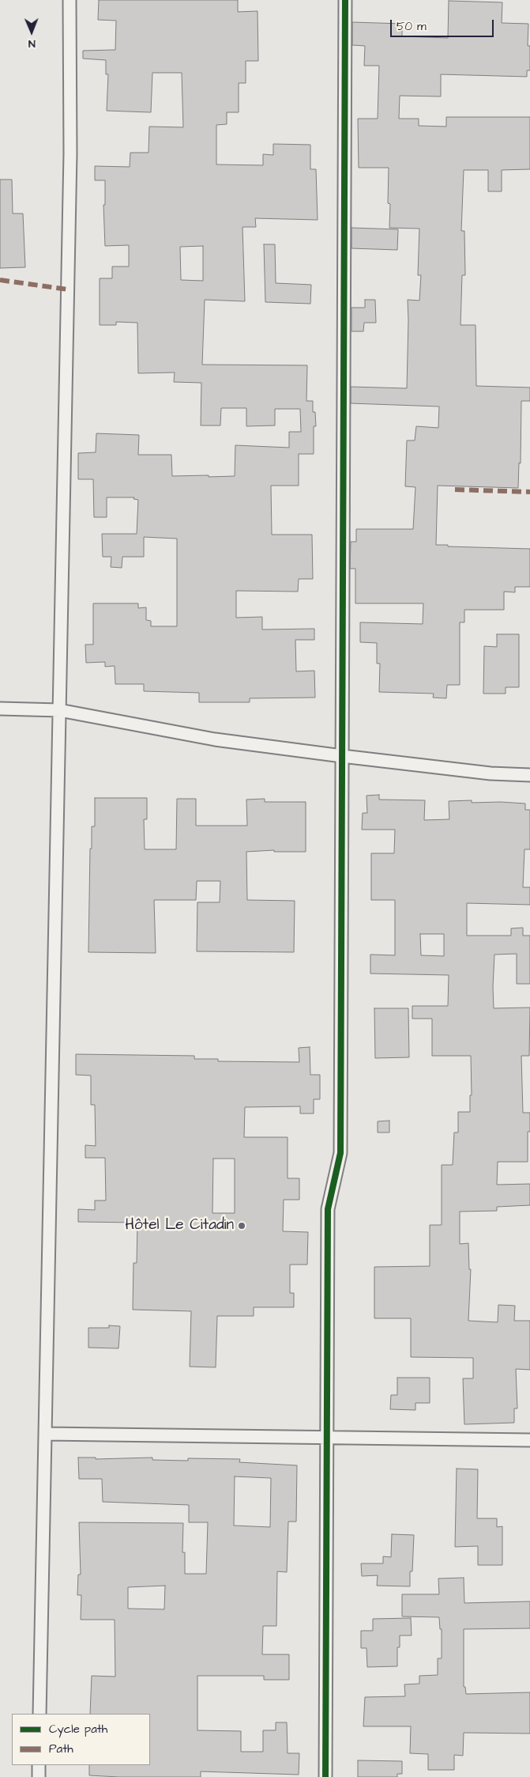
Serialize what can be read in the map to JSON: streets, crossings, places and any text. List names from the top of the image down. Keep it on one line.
{"places":["Hôtel Le Citadin"],"legend":["Cycle path","Path"],"scale_bar":"50 m","north":"bottom"}
